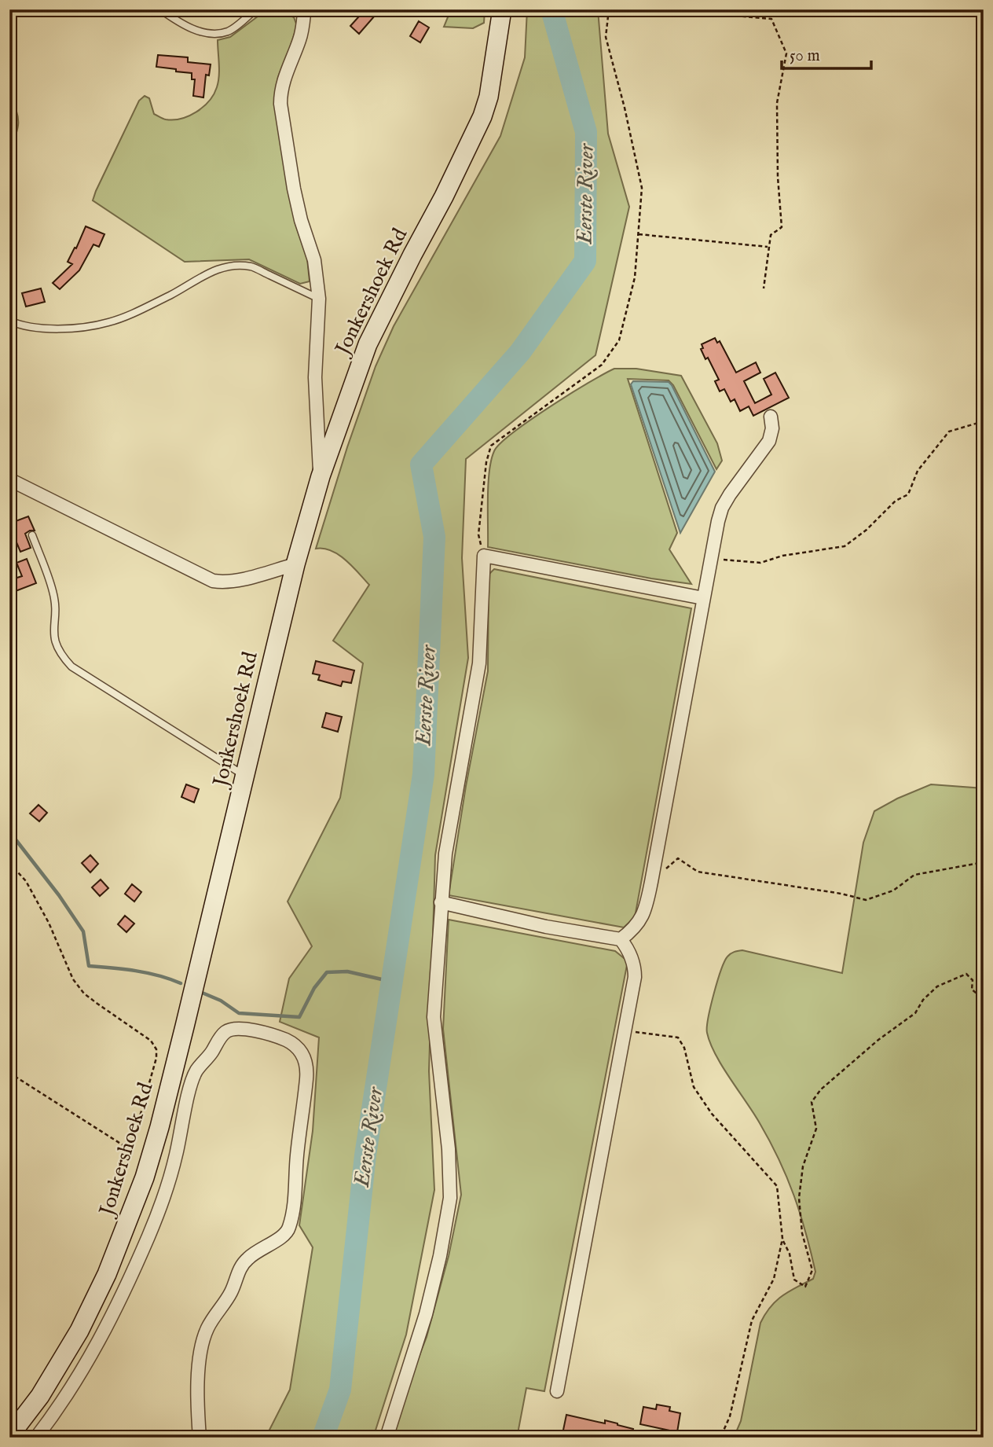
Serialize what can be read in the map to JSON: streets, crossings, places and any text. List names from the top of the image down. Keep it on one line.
{"streets":{"street":["Jonkershoek Rd"]},"water":["Eerste River"],"scale_bar":"50 m"}
